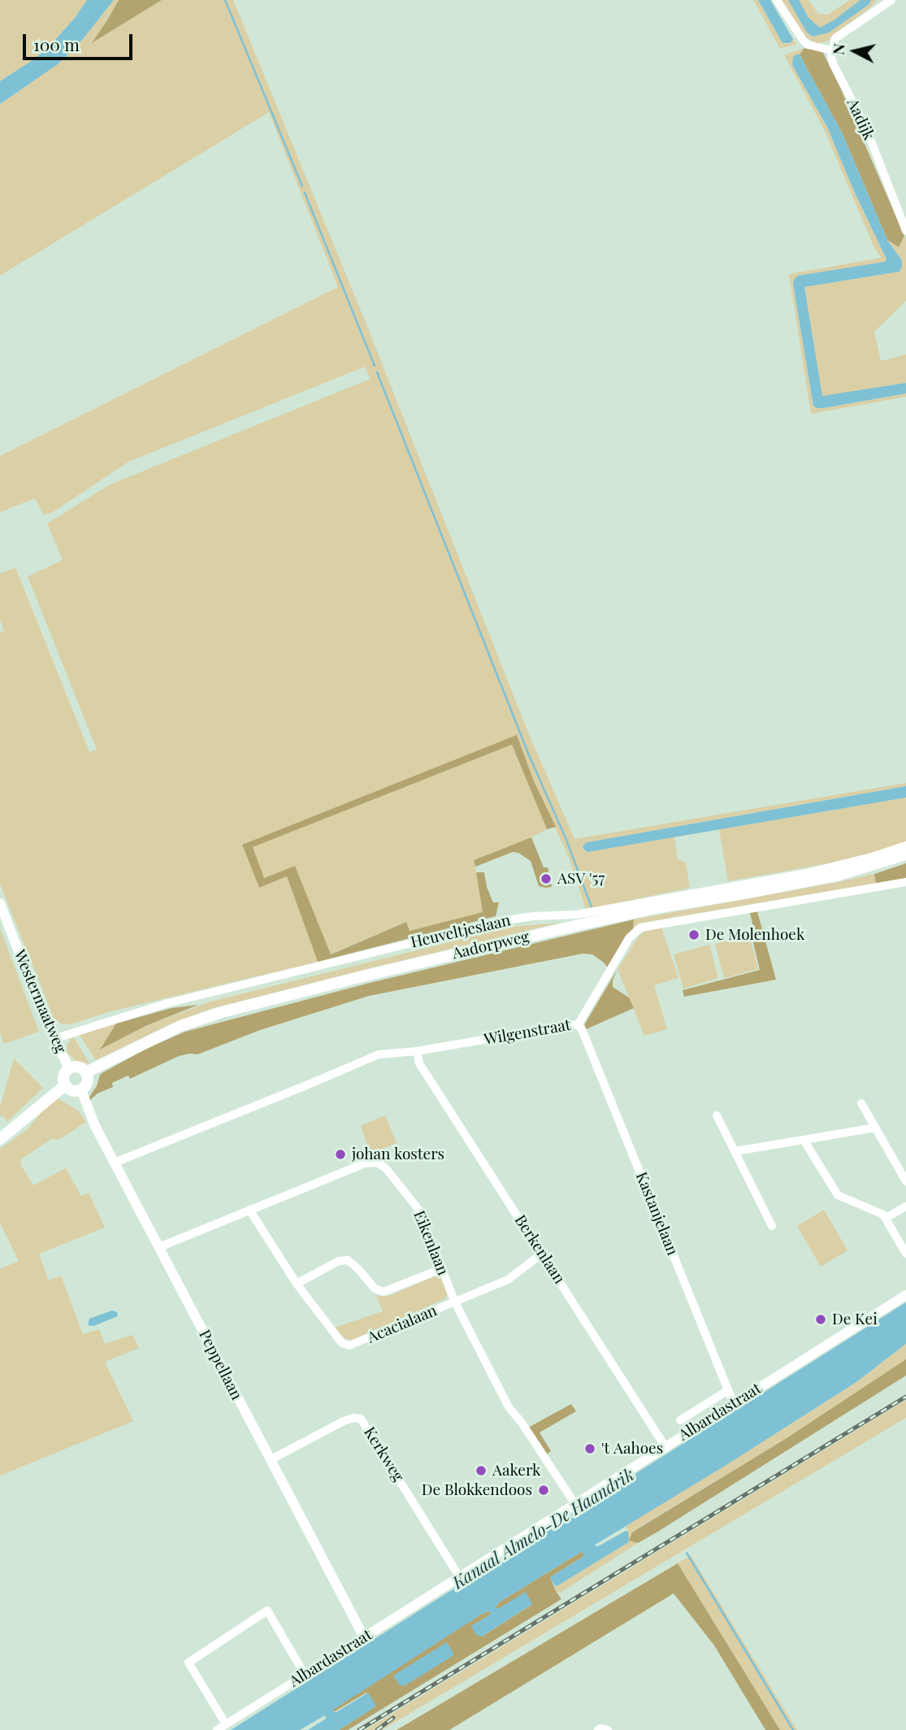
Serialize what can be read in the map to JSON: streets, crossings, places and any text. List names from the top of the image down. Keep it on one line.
{"streets":{"main road":["Aadorpweg"],"street":["Aadijk","Heuveltjeslaan","Westermaatweg","Wilgenstraat","Kastanjelaan","Eikenlaan","Berkenlaan","Acacialaan","Peppellaan","Albardastraat","Kerkweg"]},"crossings":[["Heuveltjeslaan","Westermaatweg"],["Aadorpweg","Westermaatweg"],["Aadorpweg","Peppellaan"],["Westermaatweg","Peppellaan"],["Wilgenstraat","Kastanjelaan"],["Wilgenstraat","Berkenlaan"],["Wilgenstraat","Peppellaan"],["Kastanjelaan","Albardastraat"],["Eikenlaan","Acacialaan"],["Eikenlaan","Peppellaan"],["Eikenlaan","Albardastraat"],["Berkenlaan","Acacialaan"],["Berkenlaan","Albardastraat"],["Peppellaan","Albardastraat"],["Peppellaan","Kerkweg"],["Albardastraat","Kerkweg"]],"water":["Kanaal Almelo-De Haandrik"],"places":["ASV '57","De Molenhoek","johan kosters","De Kei","'t Aahoes","Aakerk","De Blokkendoos"],"scale_bar":"100 m","north":"left"}
